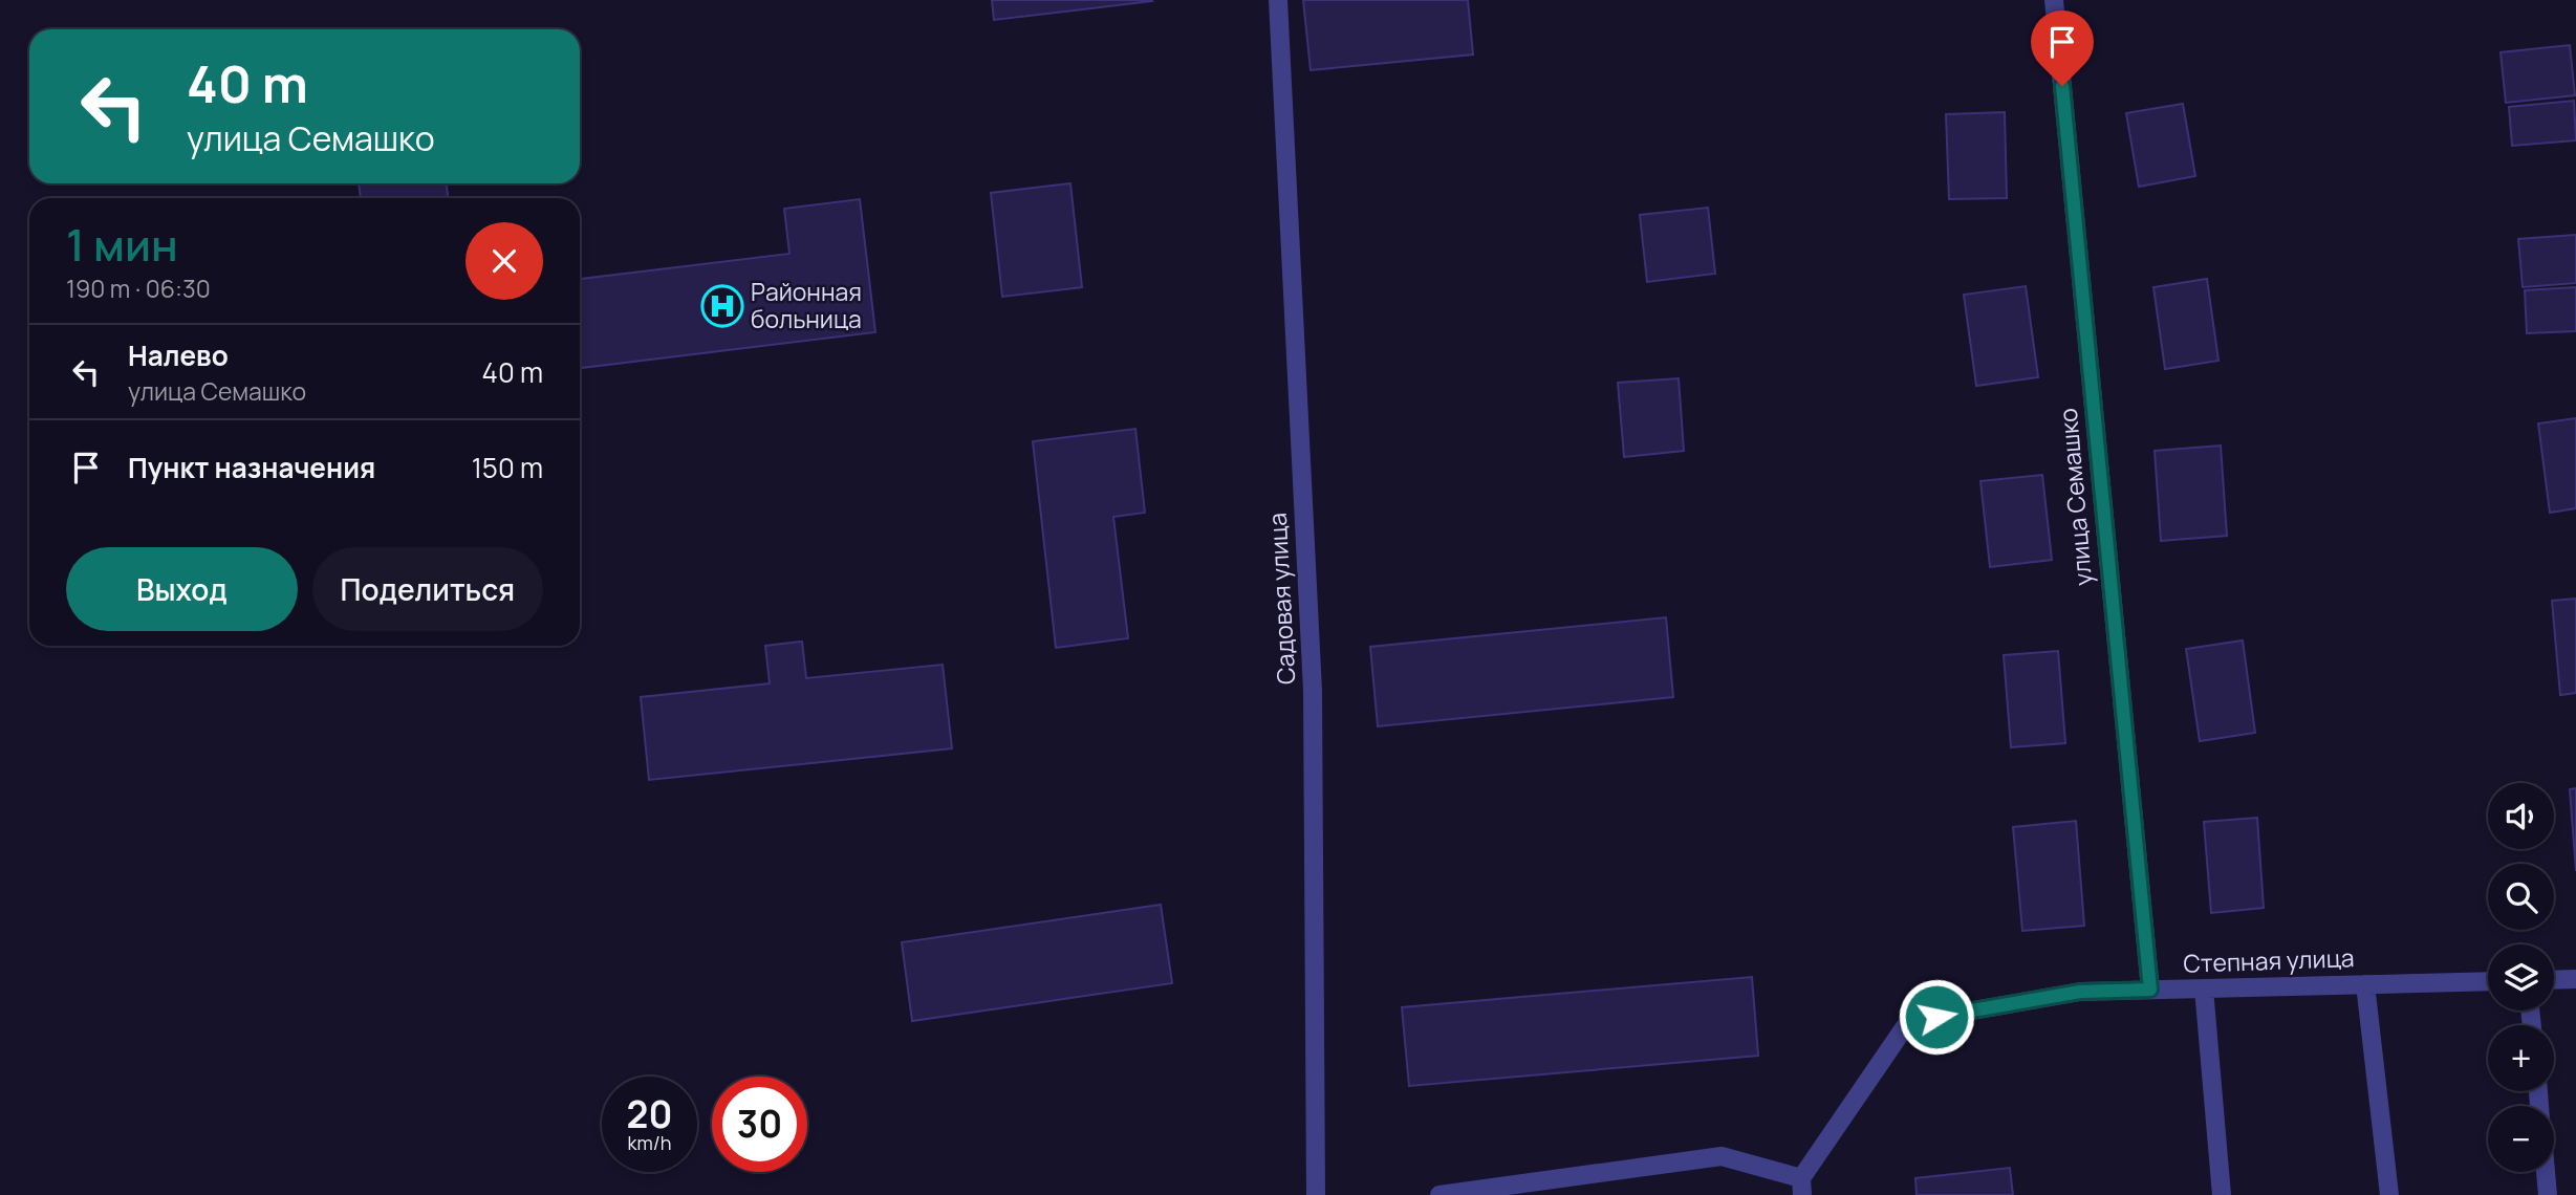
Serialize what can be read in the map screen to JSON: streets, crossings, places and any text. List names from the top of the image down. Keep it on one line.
{"streets":{"street":["улица Семашко","Садовая улица","Степная улица"]},"crossings":[["улица Семашко","Степная улица"]],"places":{"hospital":["Районная больница"]},"page":{"turn":["40 m","улица Семашко"],"heading":["1 мин","190 m · 06:30"],"list":[{"name":"Налево","note":"улица Семашко","value":"40 m"},{"name":"Пункт назначения","value":"150 m"}],"buttons":["Выход","Поделиться"],"map_buttons":["+","−"],"speed":"20 km/h","limit":"30"}}
